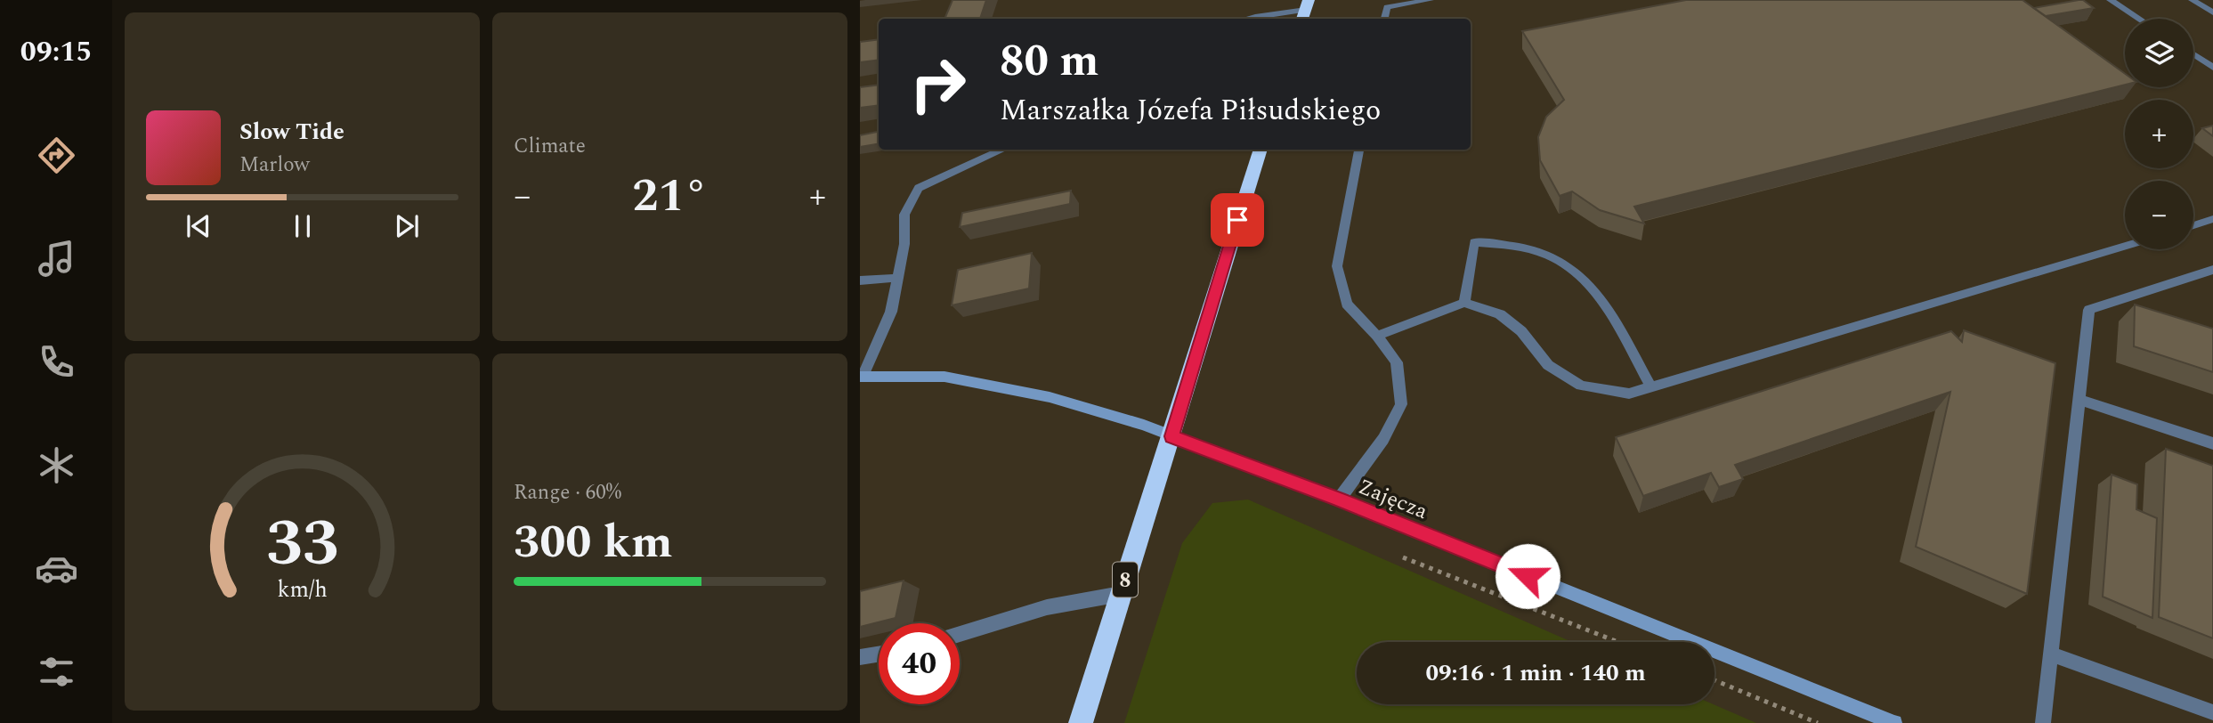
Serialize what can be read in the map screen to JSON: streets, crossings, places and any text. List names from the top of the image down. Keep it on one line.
{"streets":{"highway":["8"],"street":["Zajęcza"]},"crossings":[["Zajęcza","8"]],"page":{"tabs":"09:15","tile":["Climate",["Range · 60%","300 km"]],"map_buttons":["+","−"],"turn":["80 m","Marszałka Józefa Piłsudskiego"],"song":["Slow Tide","Marlow"],"heat":["−","21°","+"],"limit":"40","trip":"09:16 · 1 min · 140 m","gauge":["33","km/h"]}}
